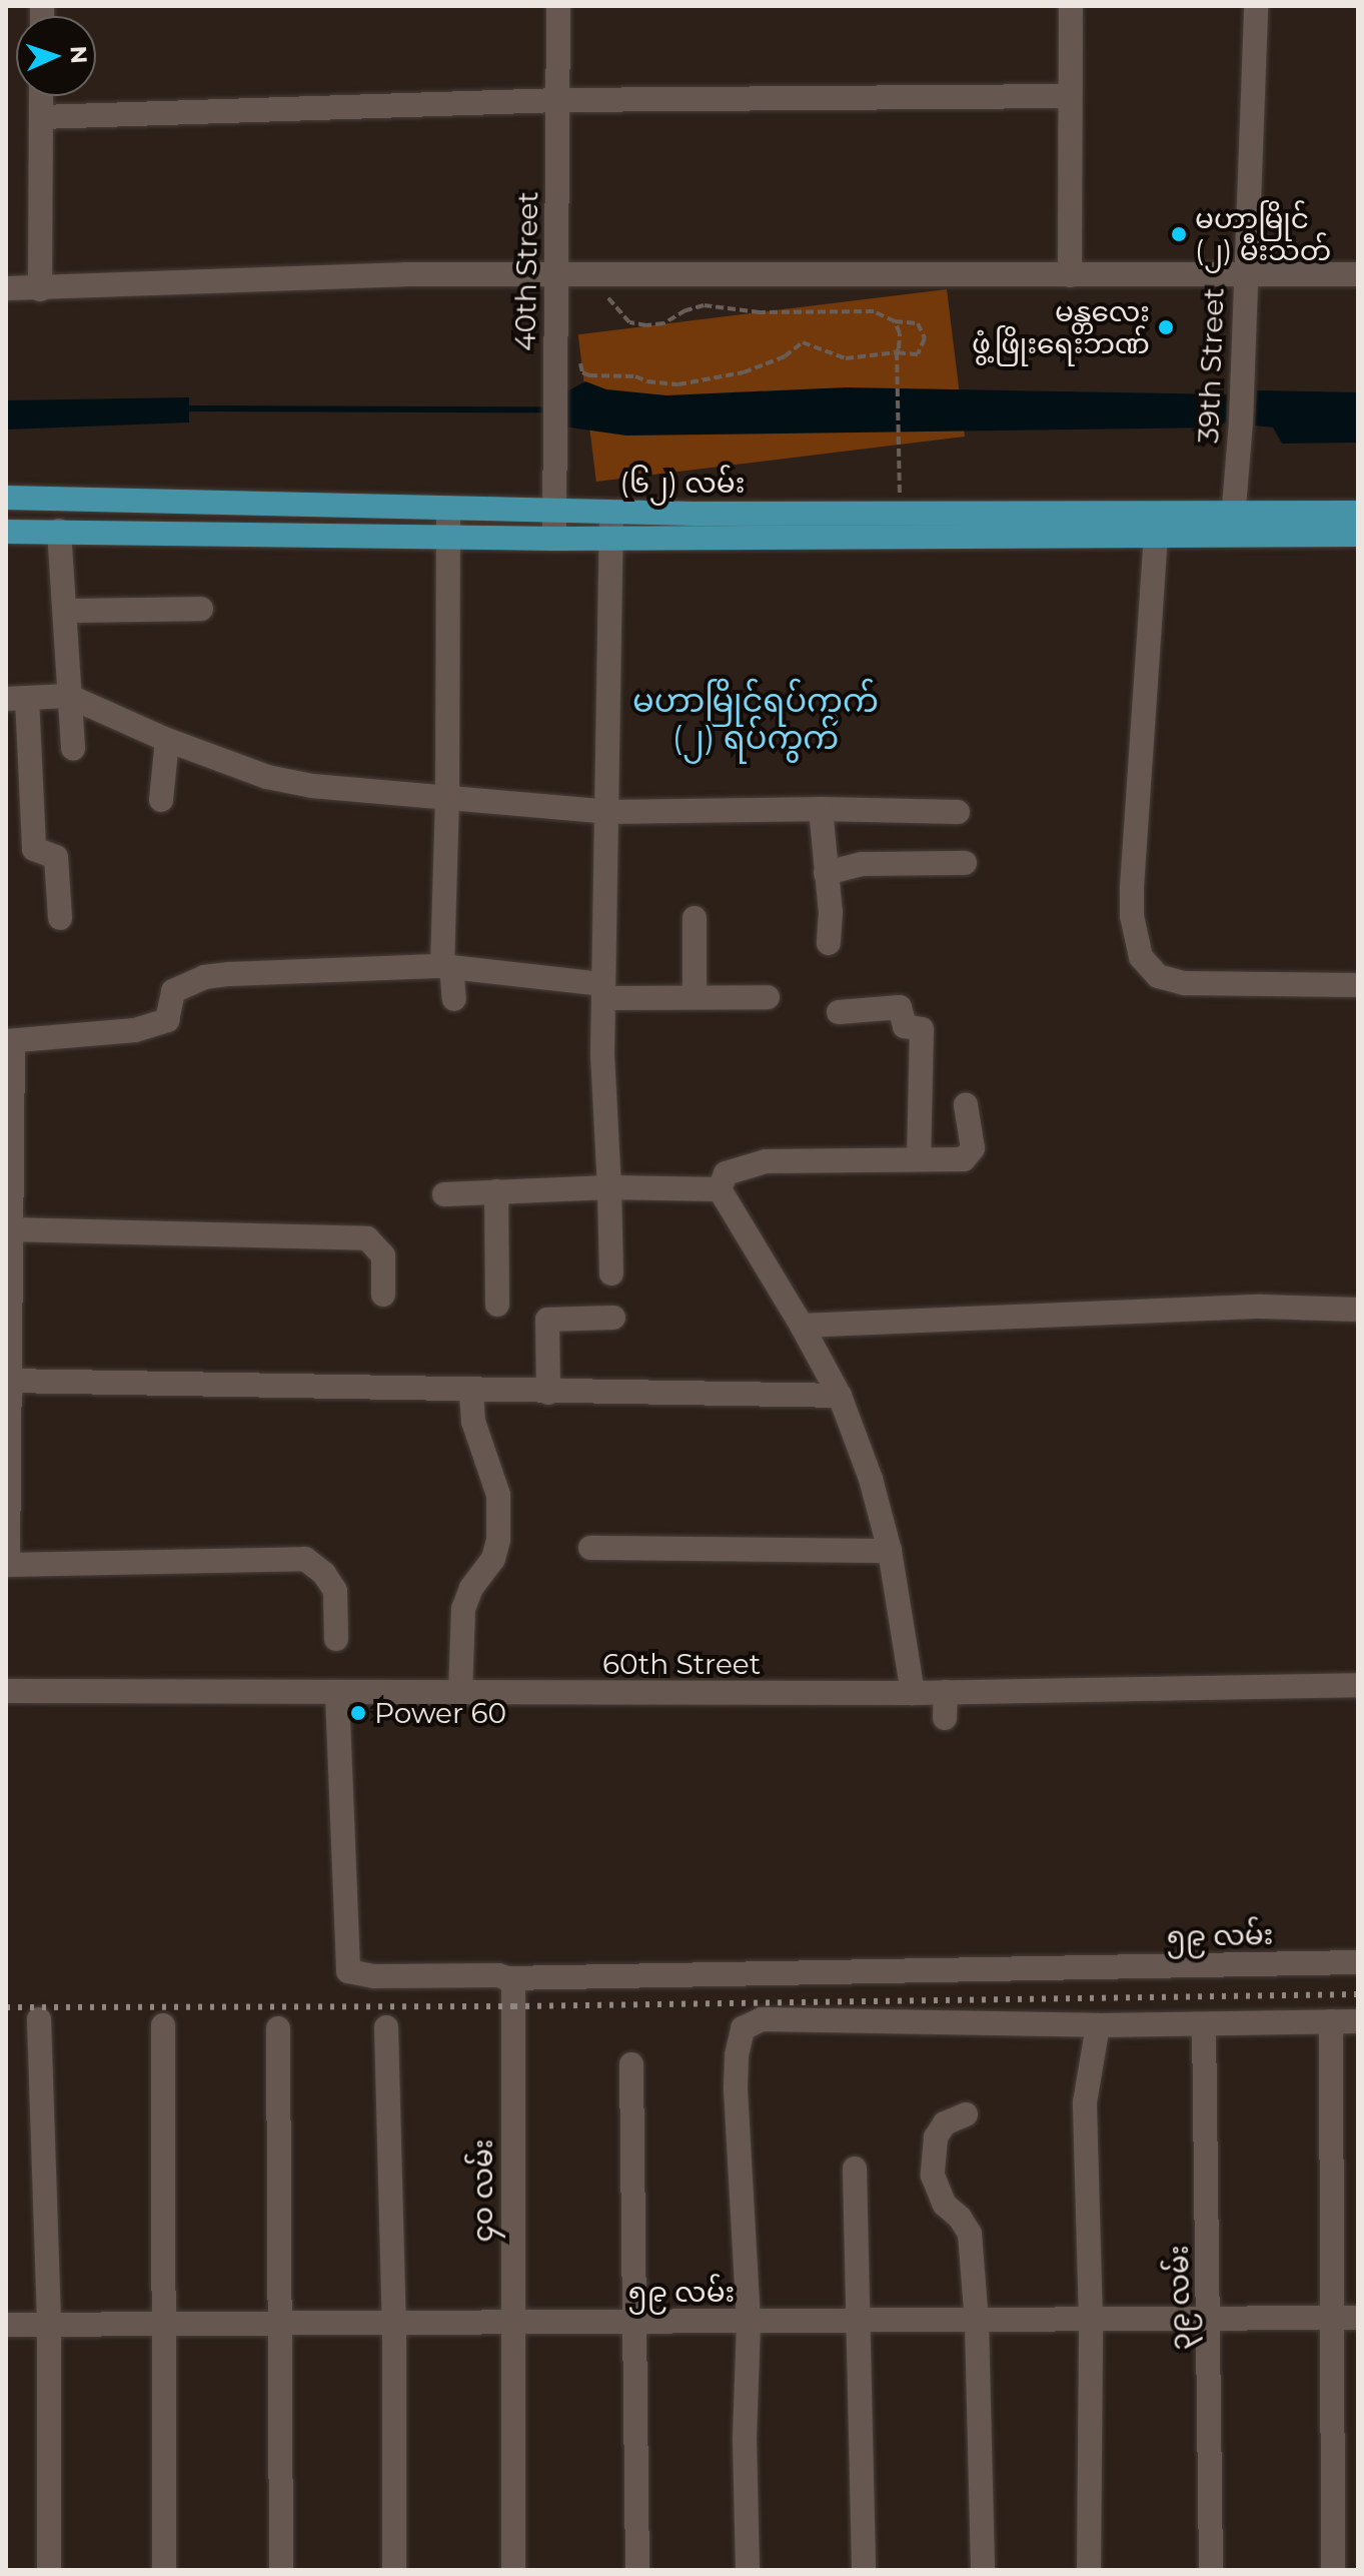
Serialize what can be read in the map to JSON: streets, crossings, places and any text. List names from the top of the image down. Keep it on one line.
{"streets":{"main road":["(၆၂) လမ်း"],"street":["40th Street","39th Street","60th Street","၅၉ လမ်း","၄၀ လမ်း","၃၉ လမ်း"]},"crossings":[["40th Street","(၆၂) လမ်း"],["39th Street","(၆၂) လမ်း"],["၅၉ လမ်း","၄၀ လမ်း"],["၅၉ လမ်း","၃၉ လမ်း"]],"districts":["မဟာမြိုင်ရပ်ကွက် (၂) ရပ်ကွက်"],"places":["မဟာမြိုင် (၂) မီးသတ်","မန္တလေး ဖွံ့ဖြိုးရေးဘဏ်","Power 60"],"north":"right"}
